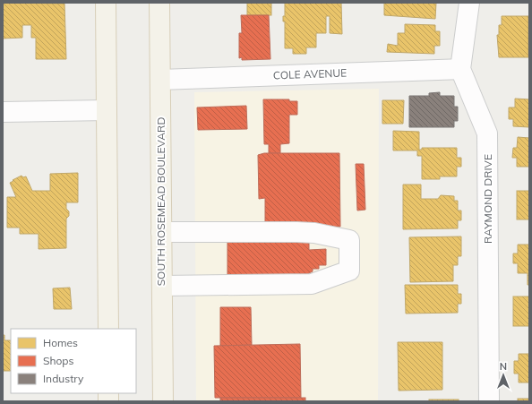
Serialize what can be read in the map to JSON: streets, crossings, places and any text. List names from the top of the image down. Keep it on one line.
{"streets":{"main road":["SOUTH ROSEMEAD BOULEVARD"],"street":["COLE AVENUE","RAYMOND DRIVE"]},"crossings":[["COLE AVENUE","RAYMOND DRIVE"],["COLE AVENUE","SOUTH ROSEMEAD BOULEVARD"]],"legend":["Homes","Shops","Industry"],"north":"top"}
